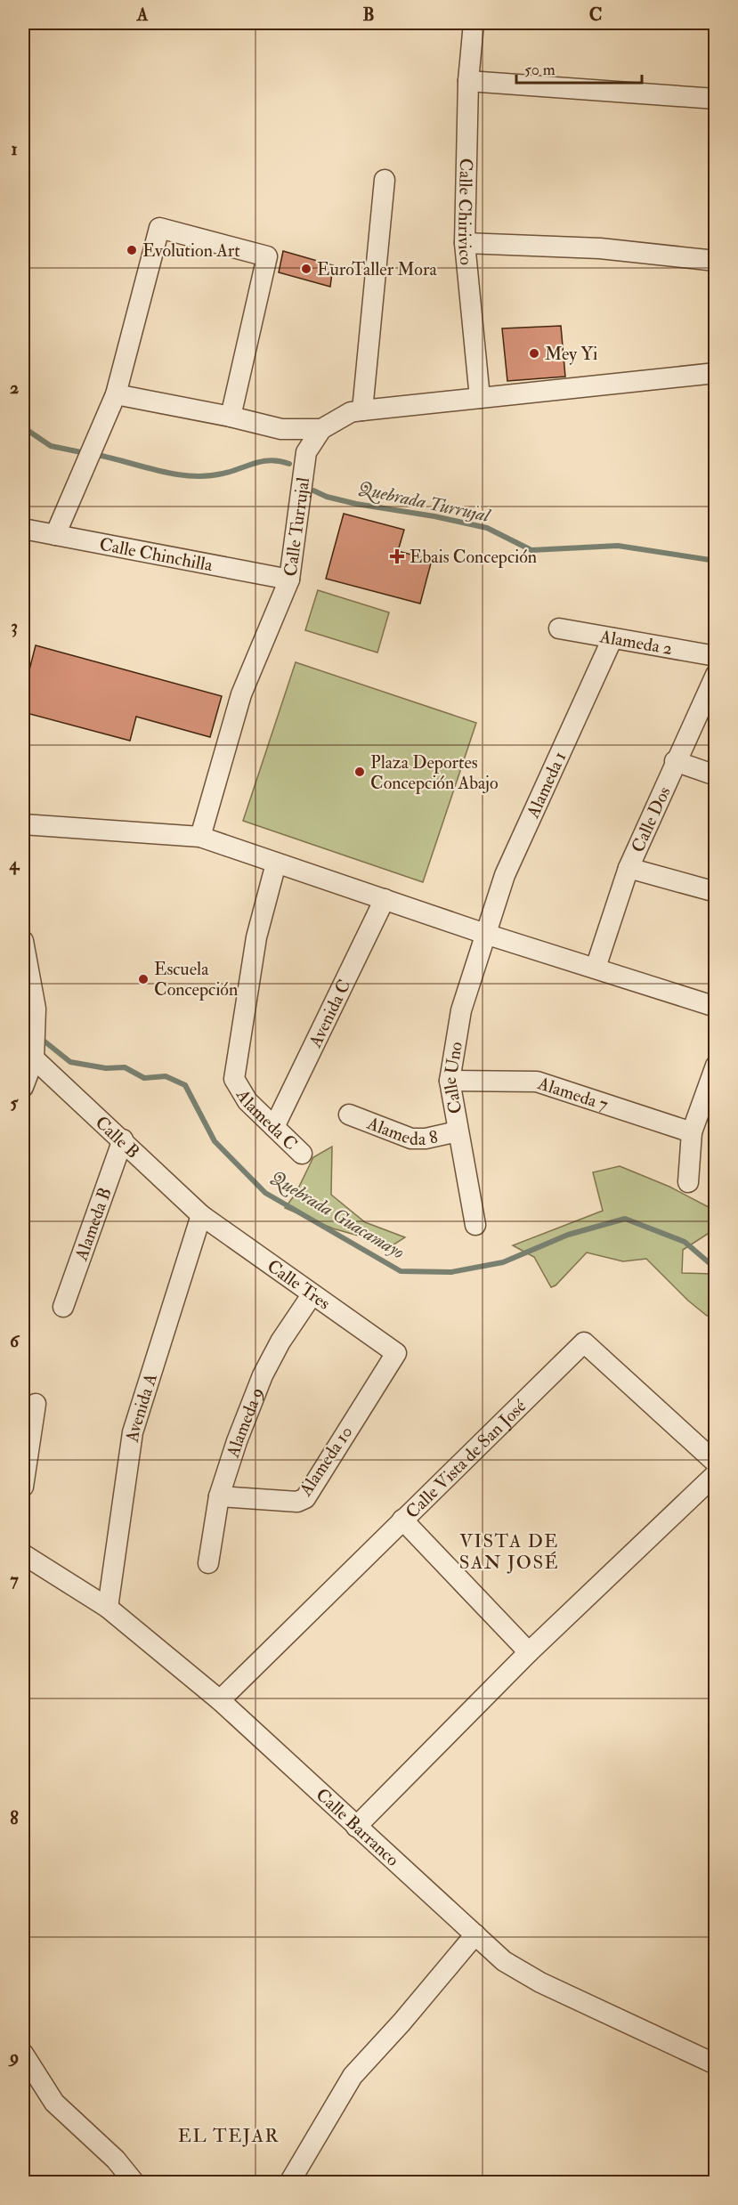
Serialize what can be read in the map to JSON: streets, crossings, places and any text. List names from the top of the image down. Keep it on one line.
{"streets":{"street":["Calle Chirivico","Calle Turrujal","Calle Chinchilla","Alameda 2","Alameda 1","Calle Dos","Avenida C","Calle Uno","Alameda 7","Alameda C","Alameda 8","Calle B","Alameda B","Calle Tres","Avenida A","Alameda 9","Calle Vista de San José","Alameda 10","Calle Barranco"]},"crossings":[["Calle Chirivico","Calle Turrujal"],["Calle Turrujal","Calle Chinchilla"],["Alameda 2","Alameda 1"],["Alameda 1","Calle Uno"],["Avenida C","Alameda C"],["Calle Uno","Alameda 7"],["Calle Uno","Alameda 8"],["Calle B","Alameda B"],["Calle B","Calle Tres"],["Calle B","Avenida A"],["Calle Tres","Avenida A"],["Calle Tres","Alameda 9"],["Calle Tres","Alameda 10"],["Avenida A","Calle Barranco"],["Alameda 9","Alameda 10"],["Calle Vista de San José","Calle Barranco"]],"districts":["VISTA DE SAN JOSÉ","EL TEJAR"],"water":["Quebrada Turrujal","Quebrada Guacamayo"],"places":{"other":["Evolution Art","EuroTaller Mora","Mey Yi","Plaza Deportes Concepción Abajo","Escuela Concepción"],"health":["Ebais Concepción"]},"scale_bar":"50 m","grid":{"columns":["A","B","C"],"rows":["1","2","3","4","5","6","7","8","9"]}}
